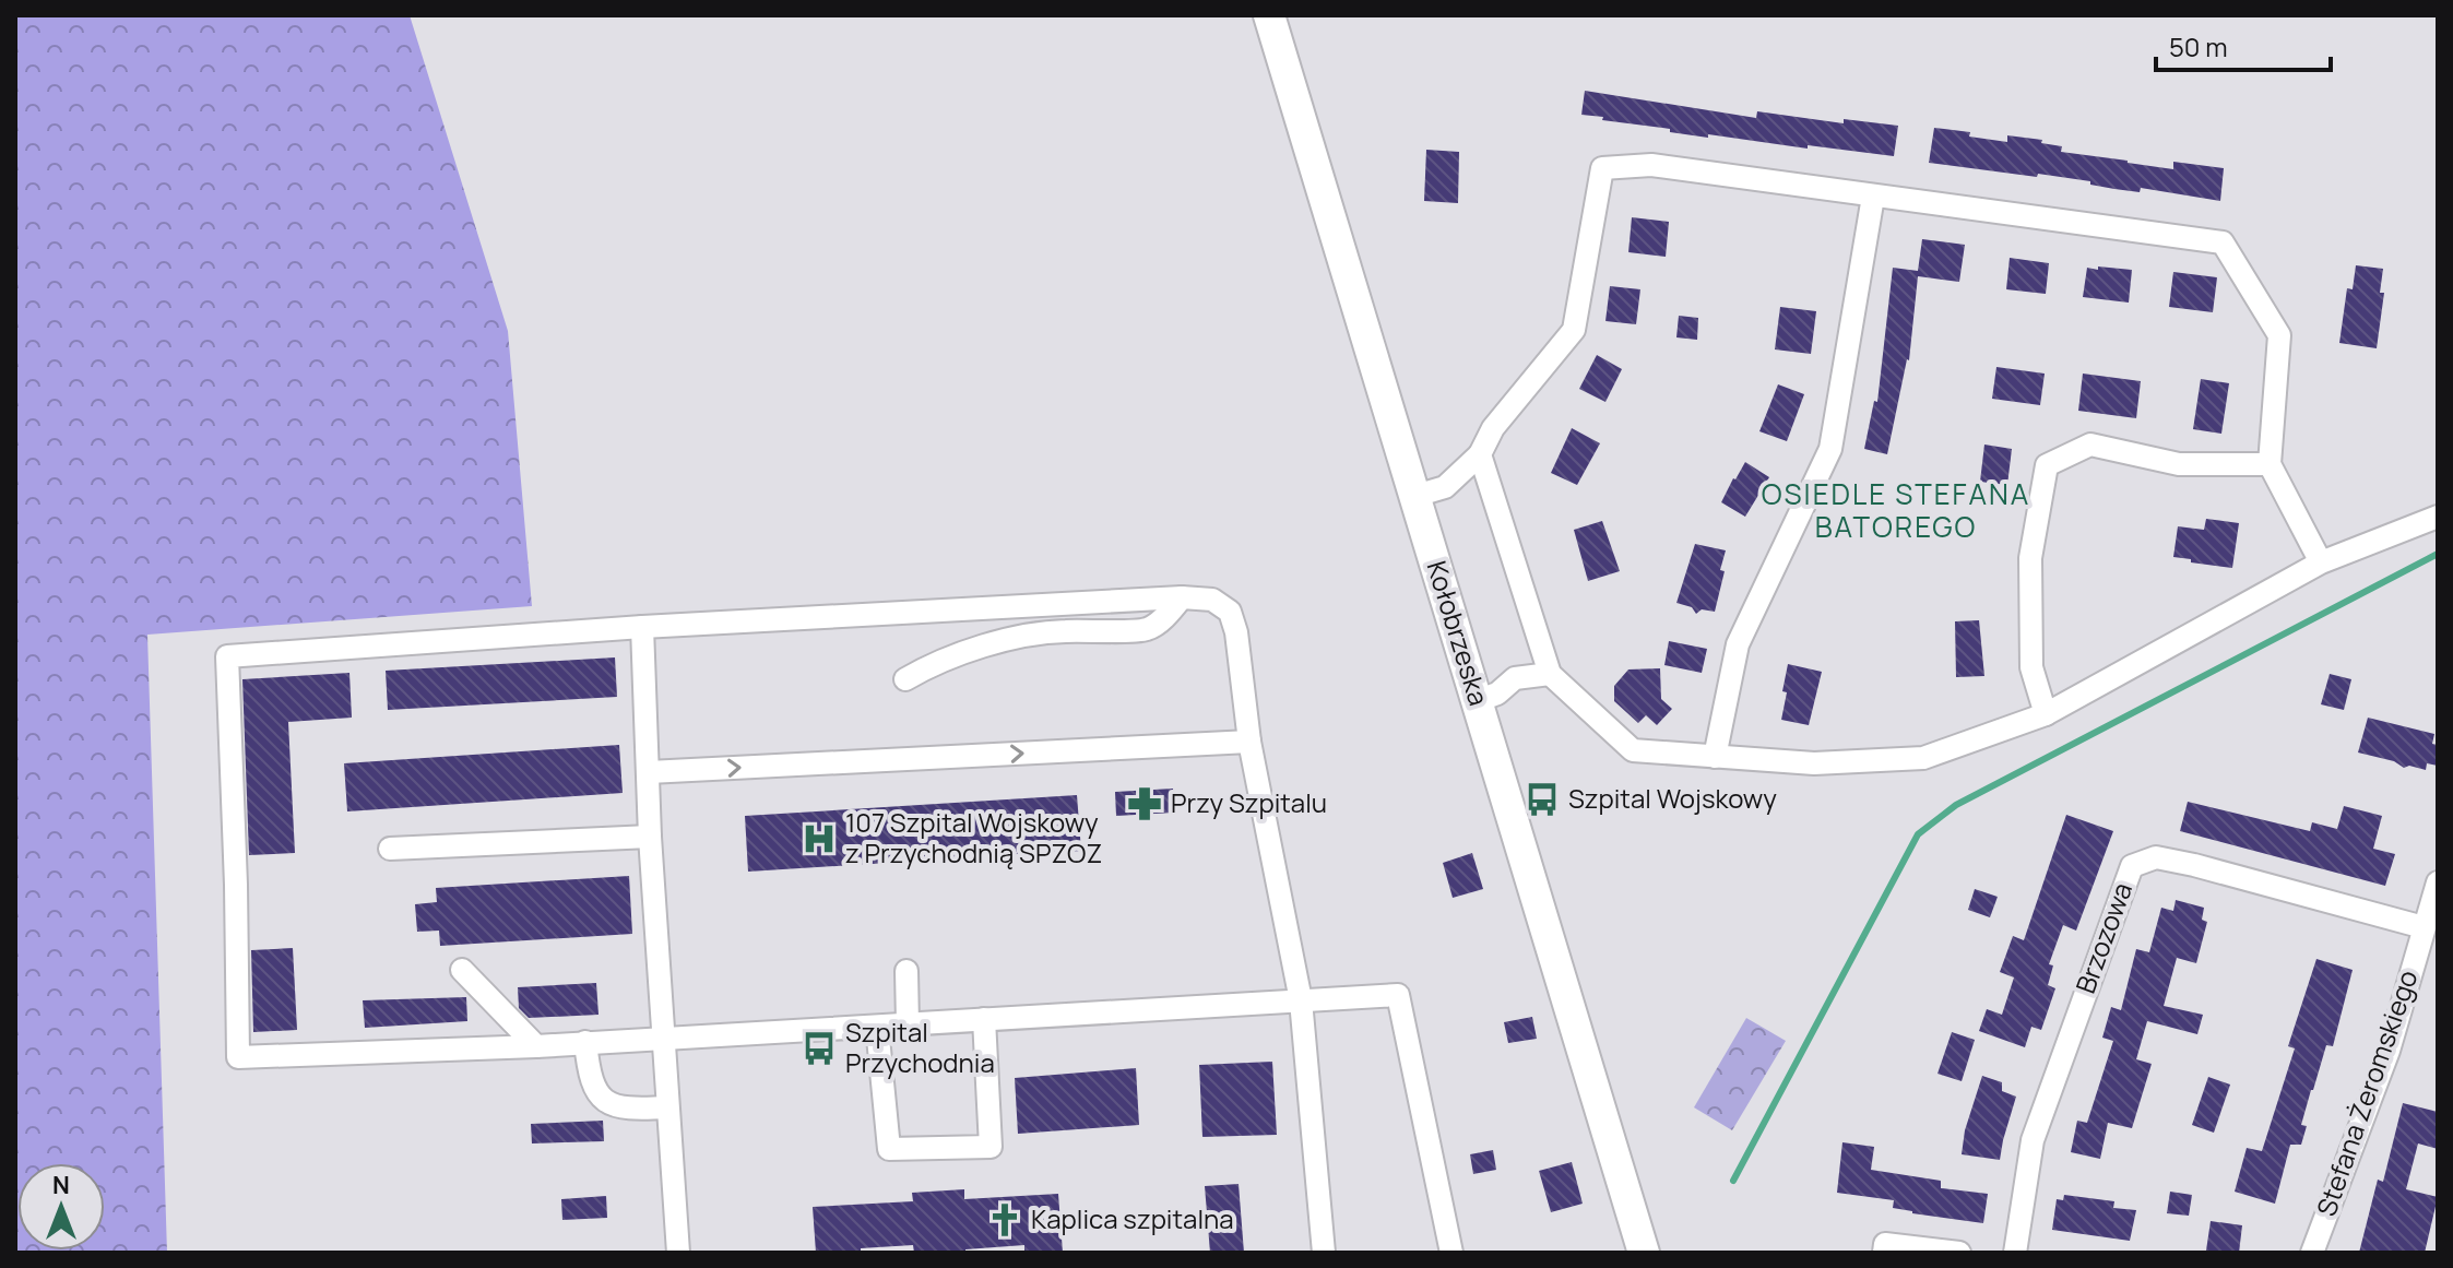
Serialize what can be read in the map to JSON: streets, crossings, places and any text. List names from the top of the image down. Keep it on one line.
{"streets":{"main road":["Kołobrzeska"],"street":["Brzozowa","Stefana Żeromskiego"]},"crossings":[["Brzozowa","Stefana Żeromskiego"]],"districts":["OSIEDLE STEFANA BATOREGO"],"places":{"bus stop":["Szpital Wojskowy","Szpital Przychodnia"],"pharmacy":["Przy Szpitalu"],"hospital":["107 Szpital Wojskowy z Przychodnią SPZOZ"],"church":["Kaplica szpitalna"]},"scale_bar":"50 m","north":"top"}
